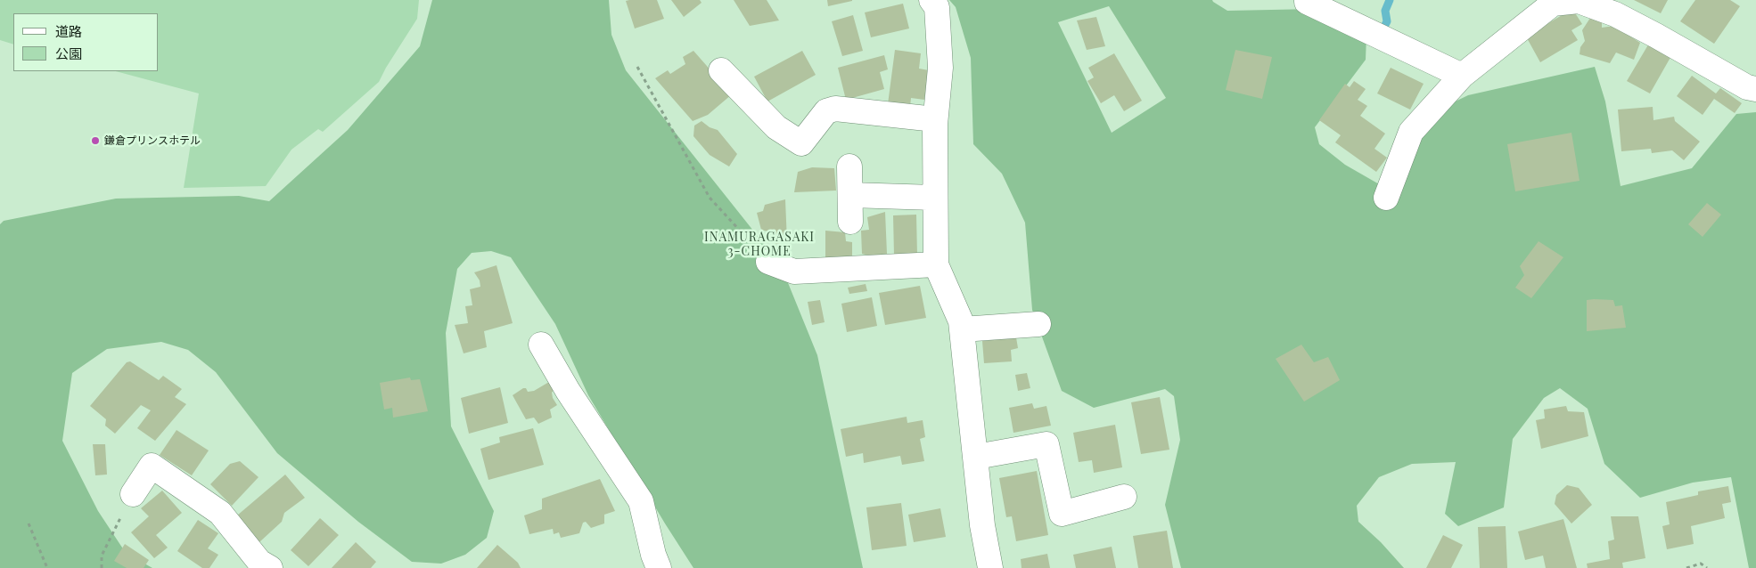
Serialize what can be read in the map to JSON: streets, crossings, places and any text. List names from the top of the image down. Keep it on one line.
{"districts":["INAMURAGASAKI 3-CHOME"],"places":["鎌倉プリンスホテル"],"legend":["道路","公園"]}
